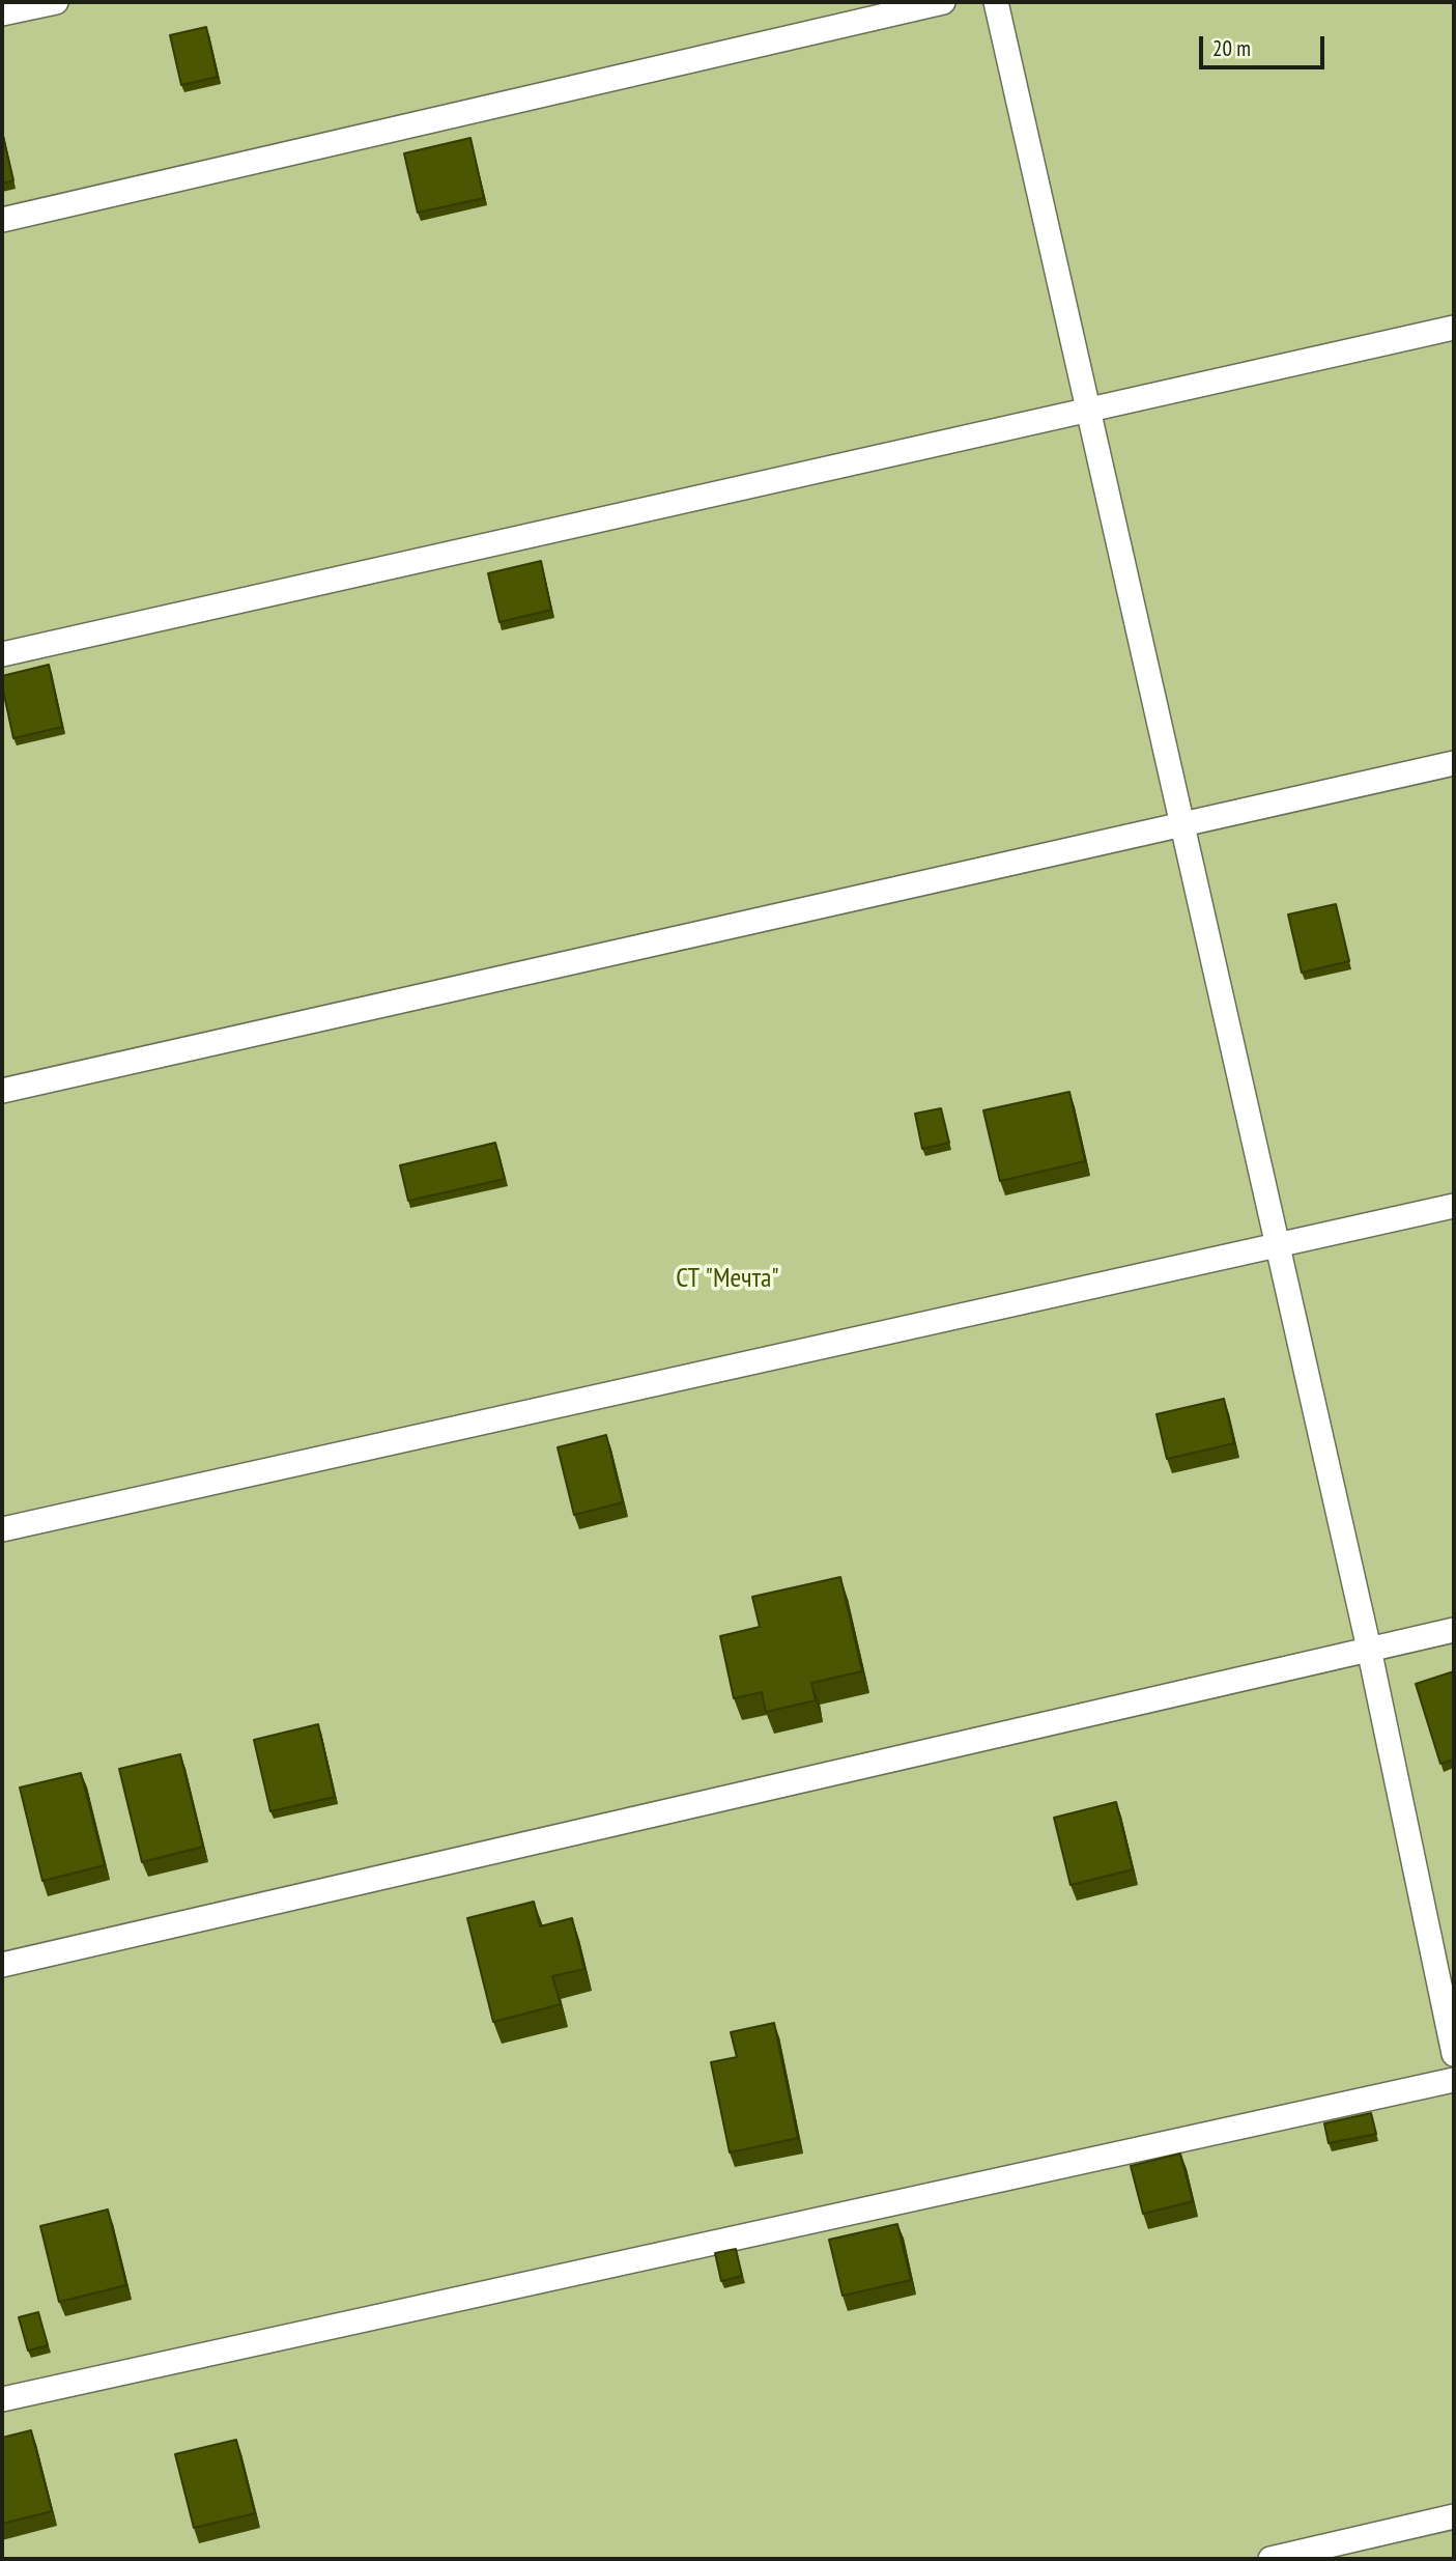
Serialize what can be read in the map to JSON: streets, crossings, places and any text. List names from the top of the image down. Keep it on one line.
{"parks":["СТ \"Мечта\""],"scale_bar":"20 m"}
